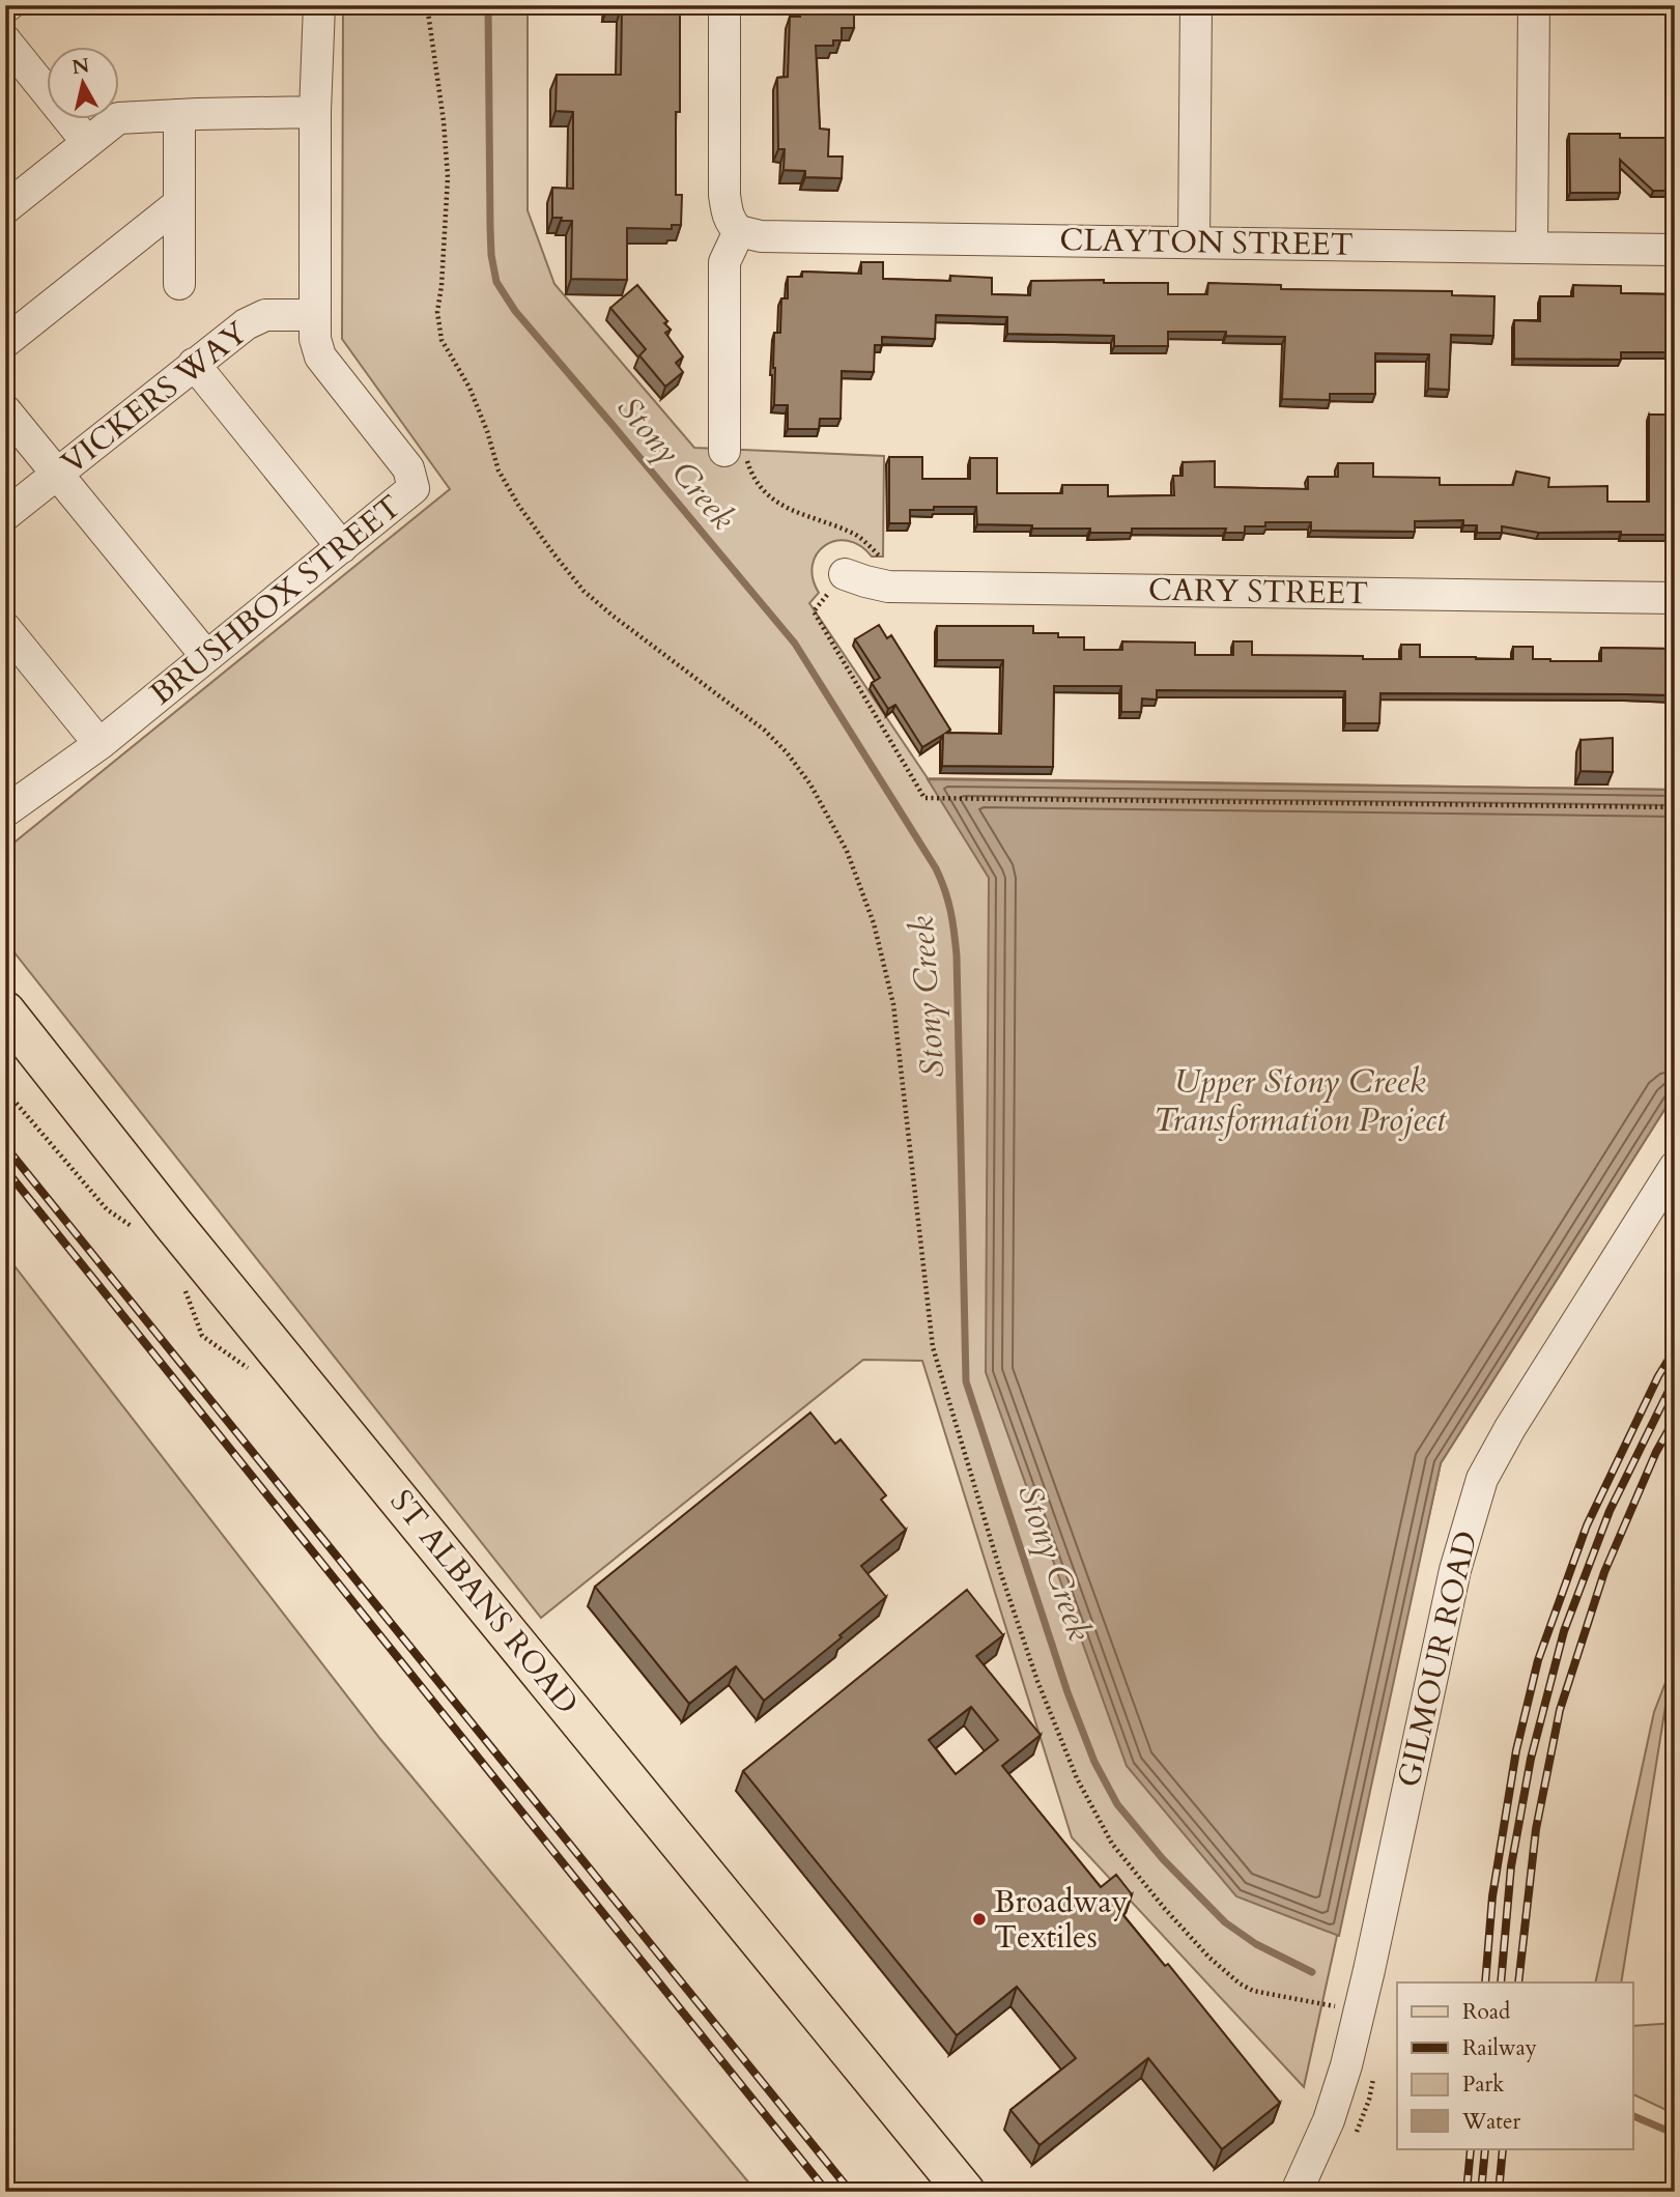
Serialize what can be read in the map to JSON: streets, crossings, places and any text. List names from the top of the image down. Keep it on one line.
{"streets":{"main road":["ST ALBANS ROAD"],"street":["CLAYTON STREET","VICKERS WAY","CARY STREET","BRUSHBOX STREET","GILMOUR ROAD"]},"crossings":[["VICKERS WAY","BRUSHBOX STREET"]],"water":["Stony Creek","Upper Stony Creek Transformation Project"],"places":["Broadway Textiles"],"legend":["Road","Railway","Park","Water"],"north":"top"}
